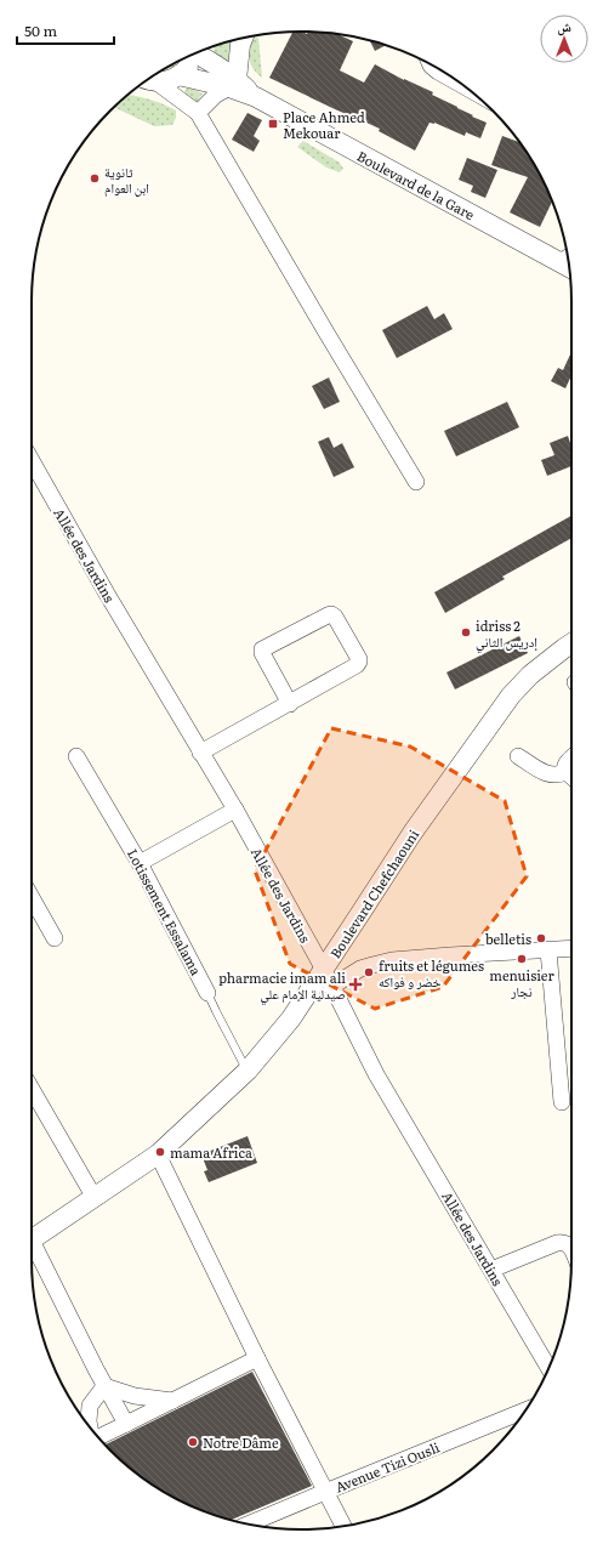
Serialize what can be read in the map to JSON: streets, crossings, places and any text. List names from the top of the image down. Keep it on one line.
{"streets":{"street":["Boulevard de la Gare","Allée des Jardins","Boulevard Chefchaouni","Lotissement Essalama","Avenue Tizi Ousli"]},"crossings":[["Allée des Jardins","Boulevard Chefchaouni"],["Boulevard Chefchaouni","Lotissement Essalama"]],"places":{"transit":["Place Ahmed Mekouar"],"other":["ثانوية ابن العوام","idriss 2 إدريس الثاني","belletis","menuisier نجار","fruits et légumes خضر و فواكه","mama Africa","Notre Dâme"],"health":["pharmacie imam ali صيدلية الإمام علي"]},"scale_bar":"50 m","north":"top"}
